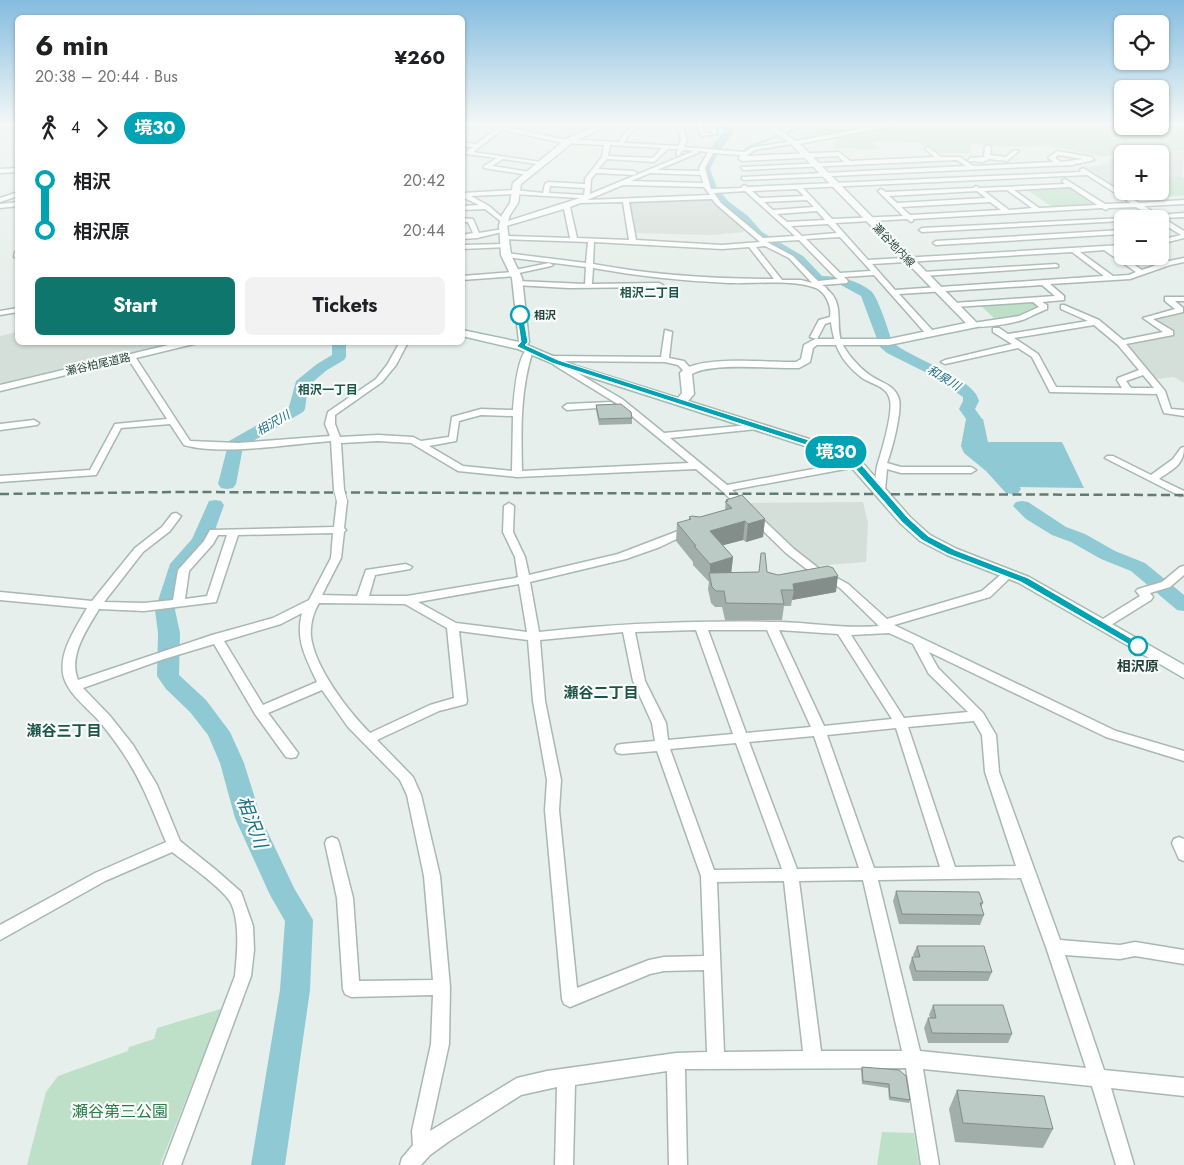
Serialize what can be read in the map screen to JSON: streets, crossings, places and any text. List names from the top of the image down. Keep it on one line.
{"streets":{"street":["瀬谷地内線","瀬谷柏尾道路"]},"districts":["相沢二丁目","相沢一丁目","瀬谷二丁目","瀬谷三丁目"],"water":["和泉川","相沢川"],"parks":["瀬谷第三公園"],"places":["相沢","相沢原"],"lines":["bus line 境30"],"page":{"on_map":"境30","map_buttons":["+","−"],"heading":["6 min","20:38 – 20:44 · Bus","¥260"],"legs":["4","境30"],"list":[{"name":"相沢","value":"20:42"},{"name":"相沢原","value":"20:44"}],"buttons":["Start","Tickets"]}}
